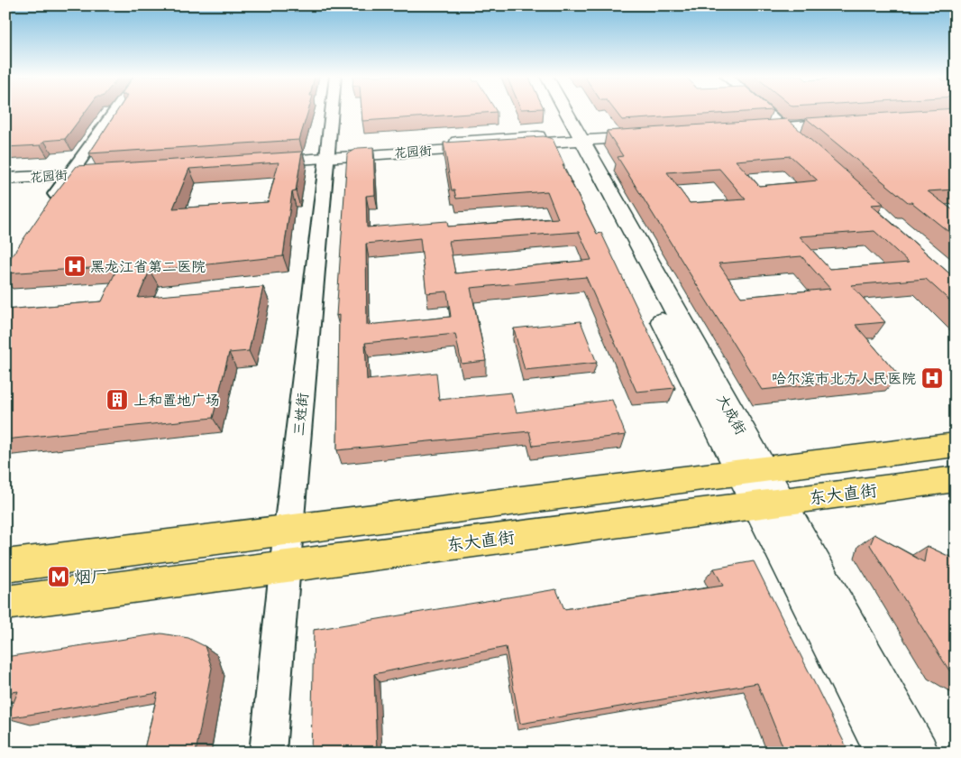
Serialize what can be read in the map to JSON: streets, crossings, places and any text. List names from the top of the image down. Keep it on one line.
{"streets":{"main road":["花园街","大成街","东大直街"],"street":["三姓街"]},"crossings":[["花园街","三姓街"],["花园街","大成街"],["三姓街","东大直街"],["大成街","东大直街"]],"places":{"hospital":["黑龙江省第二医院","哈尔滨市北方人民医院"],"building":["上和置地广场"],"metro station":["烟厂"]}}
